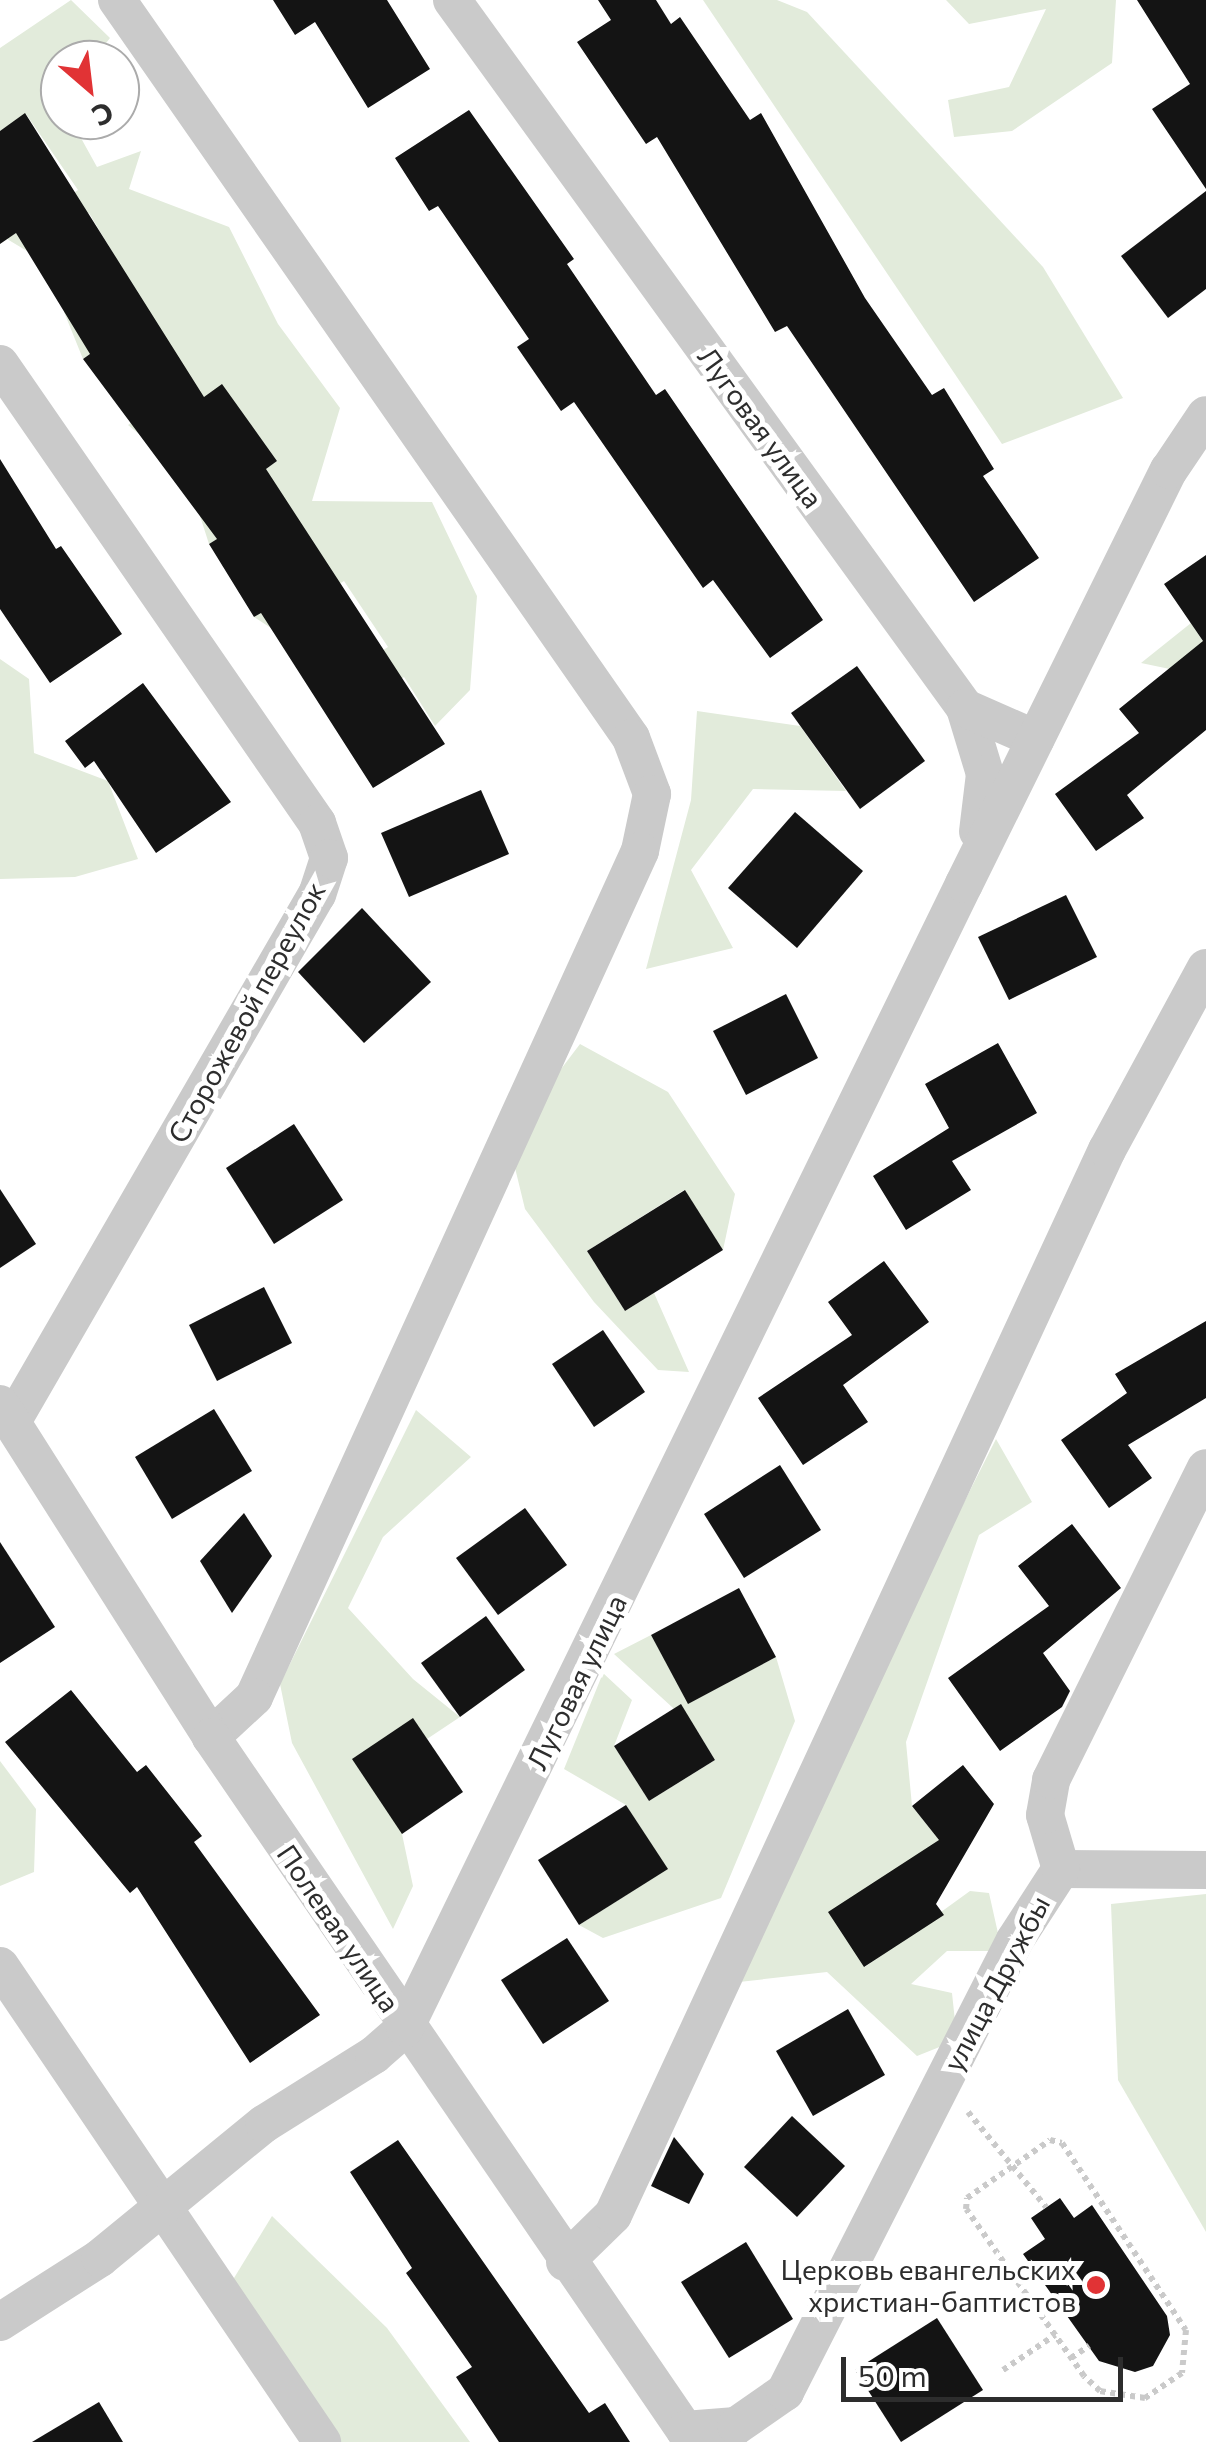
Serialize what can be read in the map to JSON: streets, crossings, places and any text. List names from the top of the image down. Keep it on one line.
{"streets":{"street":["Луговая улица","Сторожевой переулок","Полевая улица","улица Дружбы"]},"crossings":[["Луговая улица","Полевая улица"],["Сторожевой переулок","Полевая улица"],["Полевая улица","улица Дружбы"]],"places":["Церковь евангельских христиан-баптистов"],"scale_bar":"50 m","north":"bottom right"}
